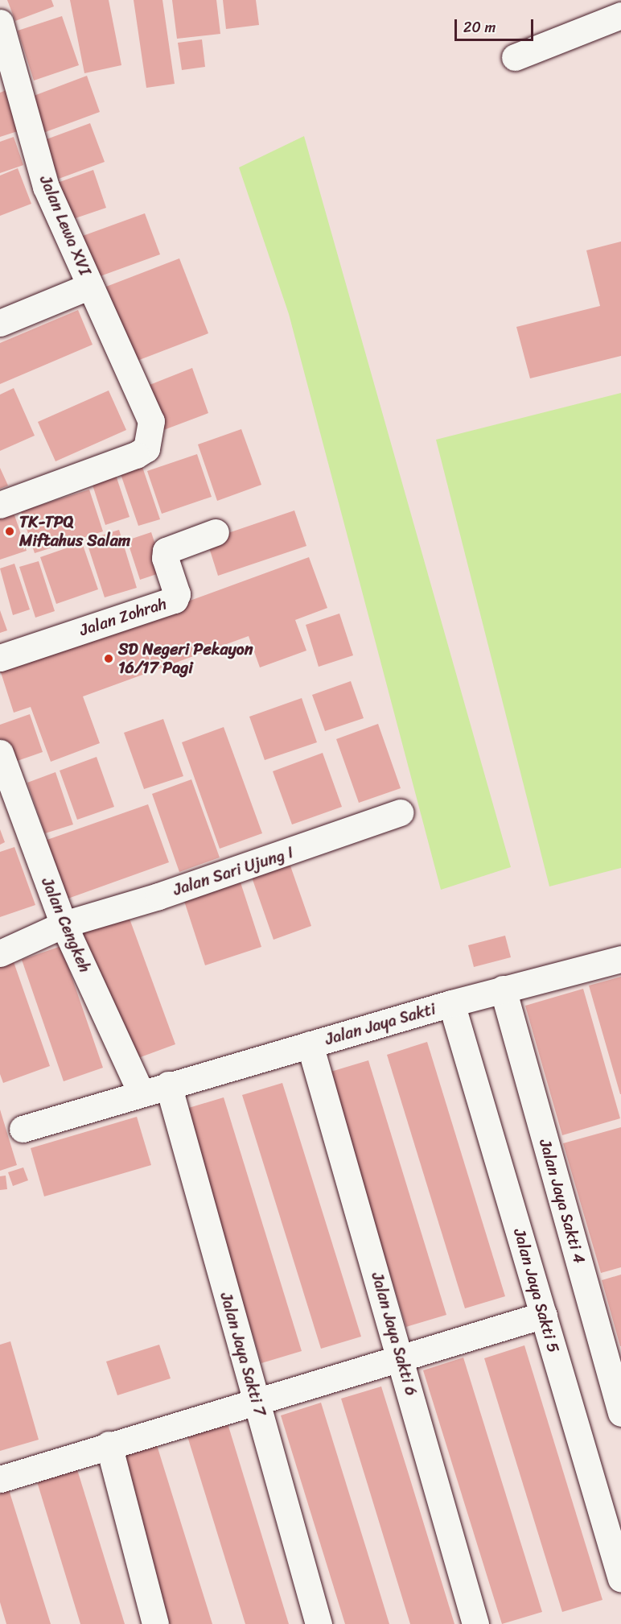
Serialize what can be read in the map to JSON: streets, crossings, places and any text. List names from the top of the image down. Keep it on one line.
{"streets":{"street":["Jalan Lewa XVI","Jalan Zohrah","Jalan Sari Ujung I","Jalan Cengkeh","Jalan Jaya Sakti","Jalan Jaya Sakti 4","Jalan Jaya Sakti 5","Jalan Jaya Sakti 6","Jalan Jaya Sakti 7"]},"crossings":[["Jalan Sari Ujung I","Jalan Cengkeh"],["Jalan Cengkeh","Jalan Jaya Sakti"],["Jalan Jaya Sakti","Jalan Jaya Sakti 4"],["Jalan Jaya Sakti","Jalan Jaya Sakti 5"],["Jalan Jaya Sakti","Jalan Jaya Sakti 6"],["Jalan Jaya Sakti","Jalan Jaya Sakti 7"]],"places":["TK-TPQ Miftahus Salam","SD Negeri Pekayon 16/17 Pagi"],"scale_bar":"20 m"}
